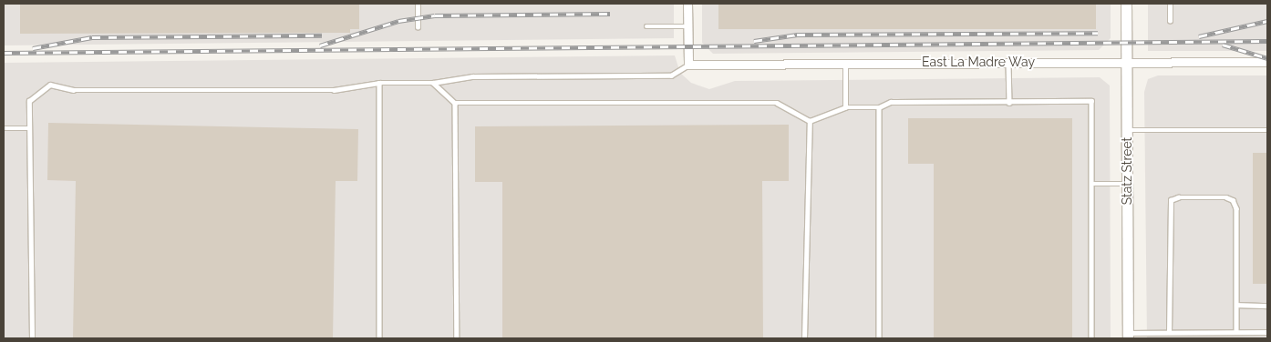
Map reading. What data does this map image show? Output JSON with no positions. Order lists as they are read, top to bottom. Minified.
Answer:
{"streets":{"street":["East La Madre Way","Statz Street"]},"crossings":[["East La Madre Way","Statz Street"]]}
